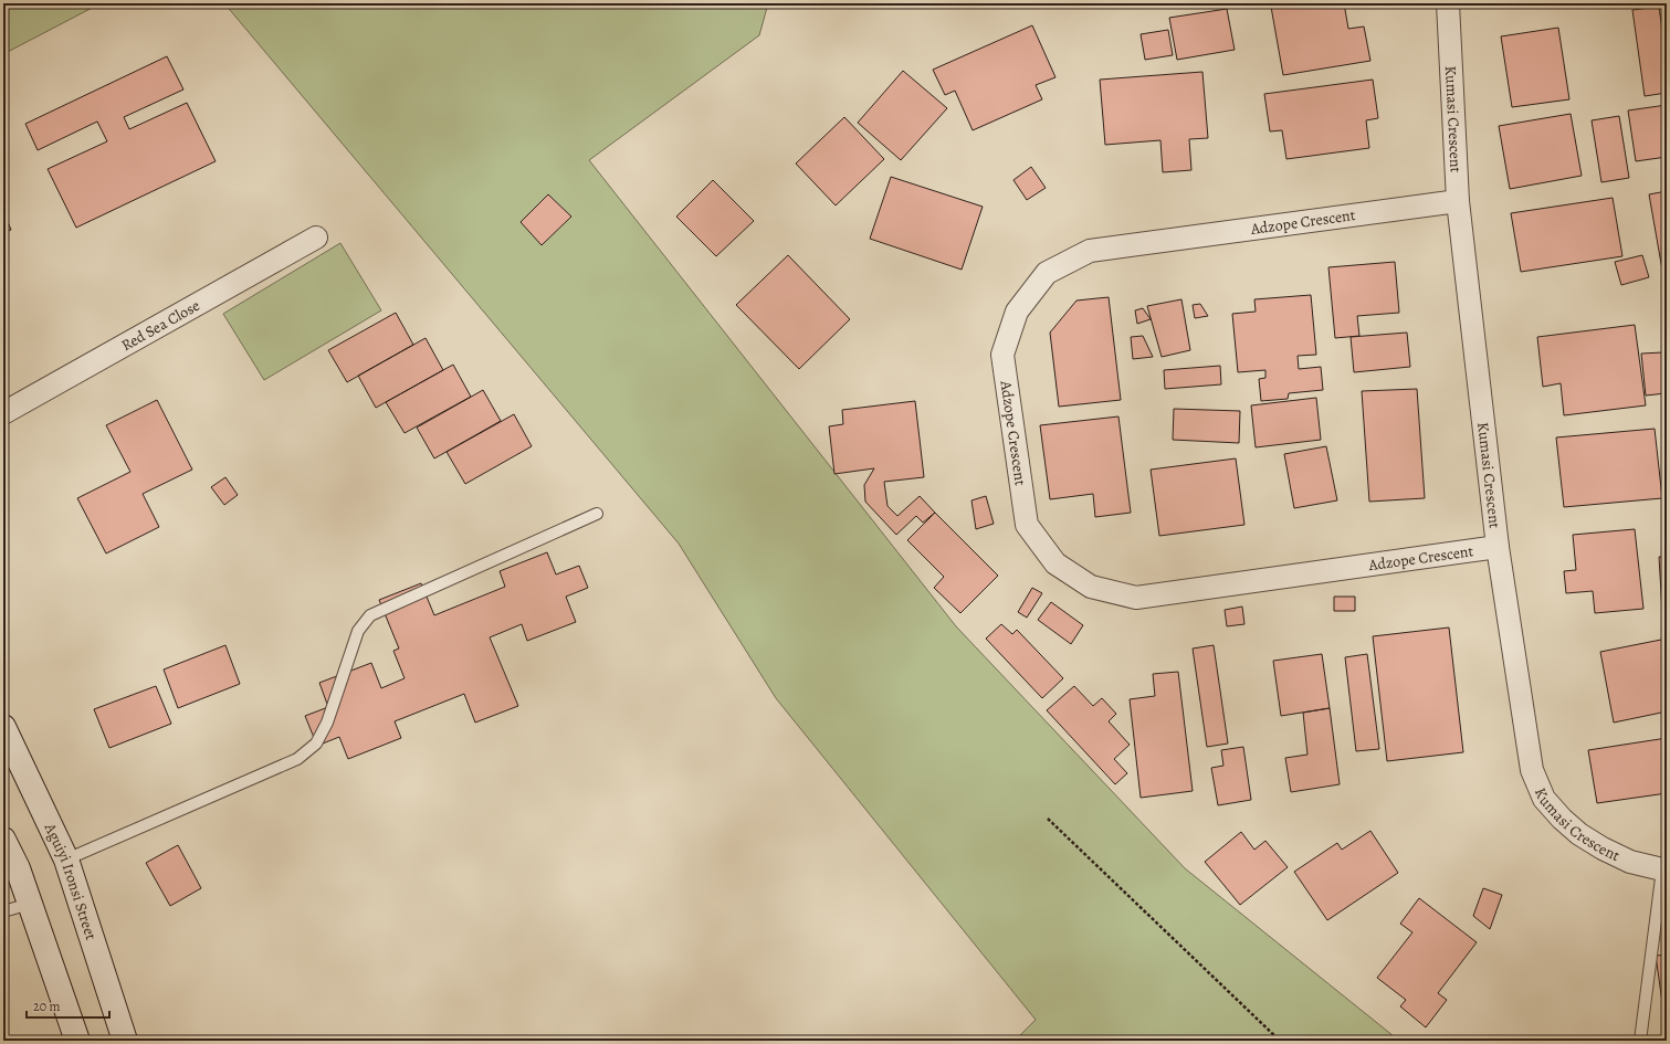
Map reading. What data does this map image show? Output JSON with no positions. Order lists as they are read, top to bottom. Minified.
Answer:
{"streets":{"main road":["Aguiyi Ironsi Street"],"street":["Kumasi Crescent","Adzope Crescent","Red Sea Close"]},"crossings":[["Kumasi Crescent","Adzope Crescent"]],"scale_bar":"20 m"}
